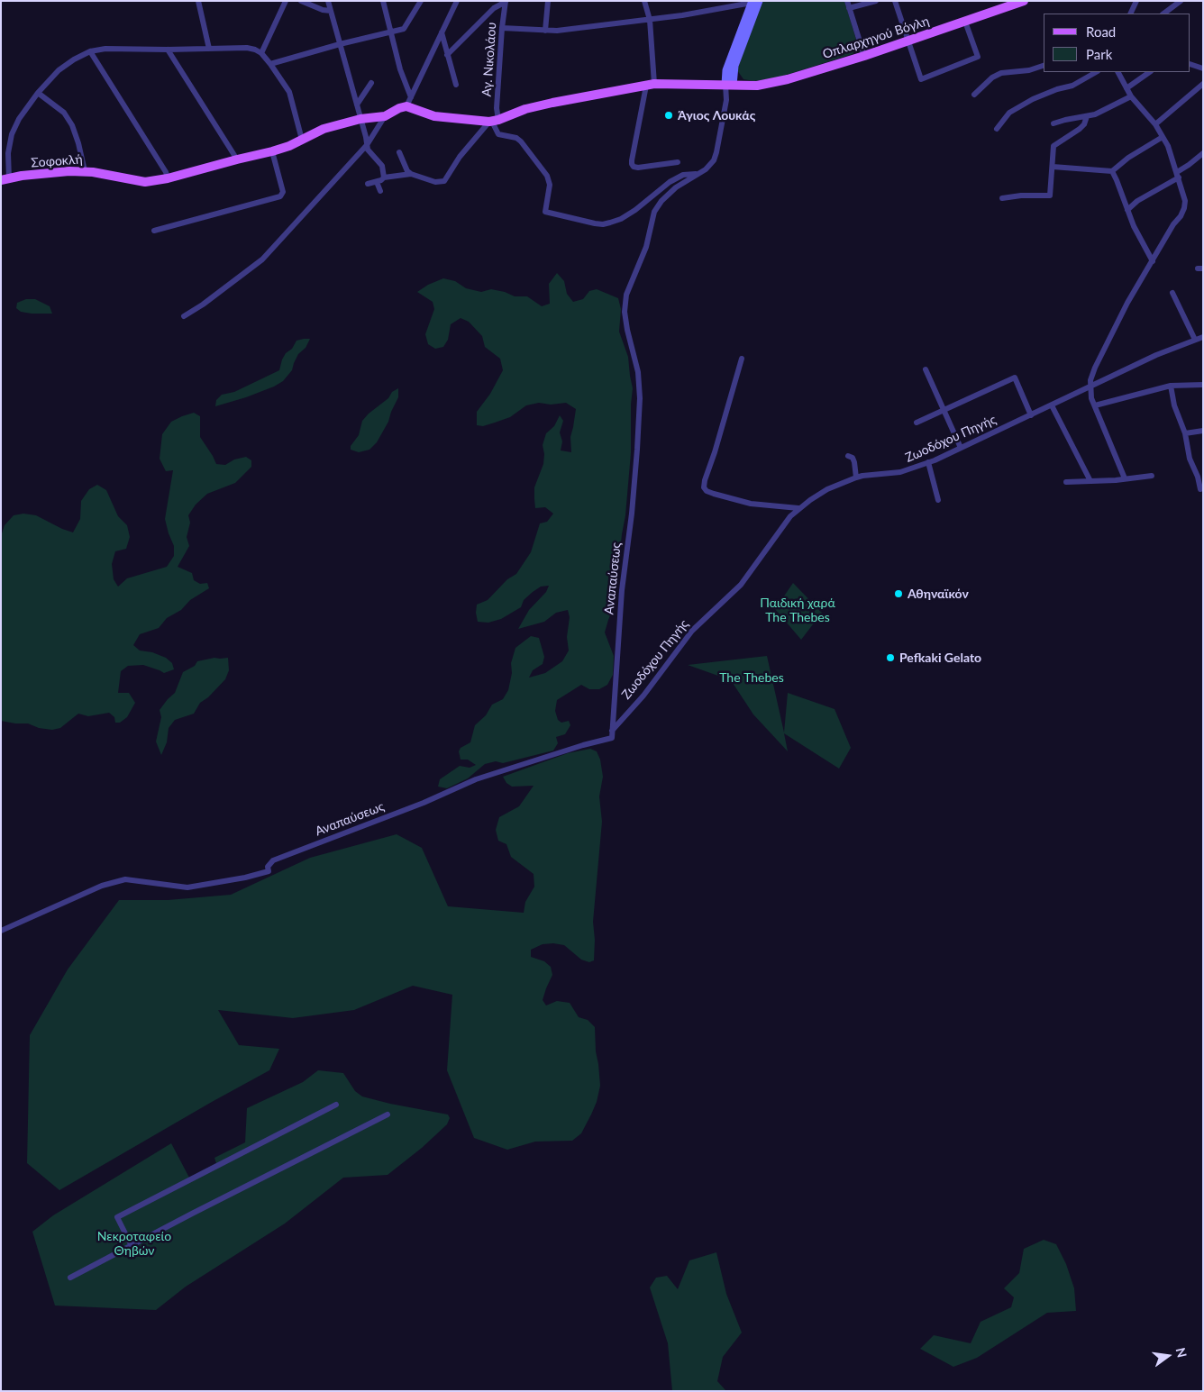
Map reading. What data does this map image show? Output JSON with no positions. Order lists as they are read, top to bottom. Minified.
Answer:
{"streets":{"main road":["Οπλαρχηγού Βόγλη","Σοφοκλή"],"street":["Αγ. Νικολάου","Ζωοδόχου Πηγής","Αναπαύσεως"]},"crossings":[["Οπλαρχηγού Βόγλη","Αγ. Νικολάου"],["Οπλαρχηγού Βόγλη","Αναπαύσεως"],["Ζωοδόχου Πηγής","Αναπαύσεως"]],"parks":["Παιδική χαρά The Thebes","The Thebes","Νεκροταφείο Θηβών"],"places":["Άγιος Λουκάς","Αθηναϊκόν","Pefkaki Gelato"],"legend":["Road","Park"],"north":"right"}
